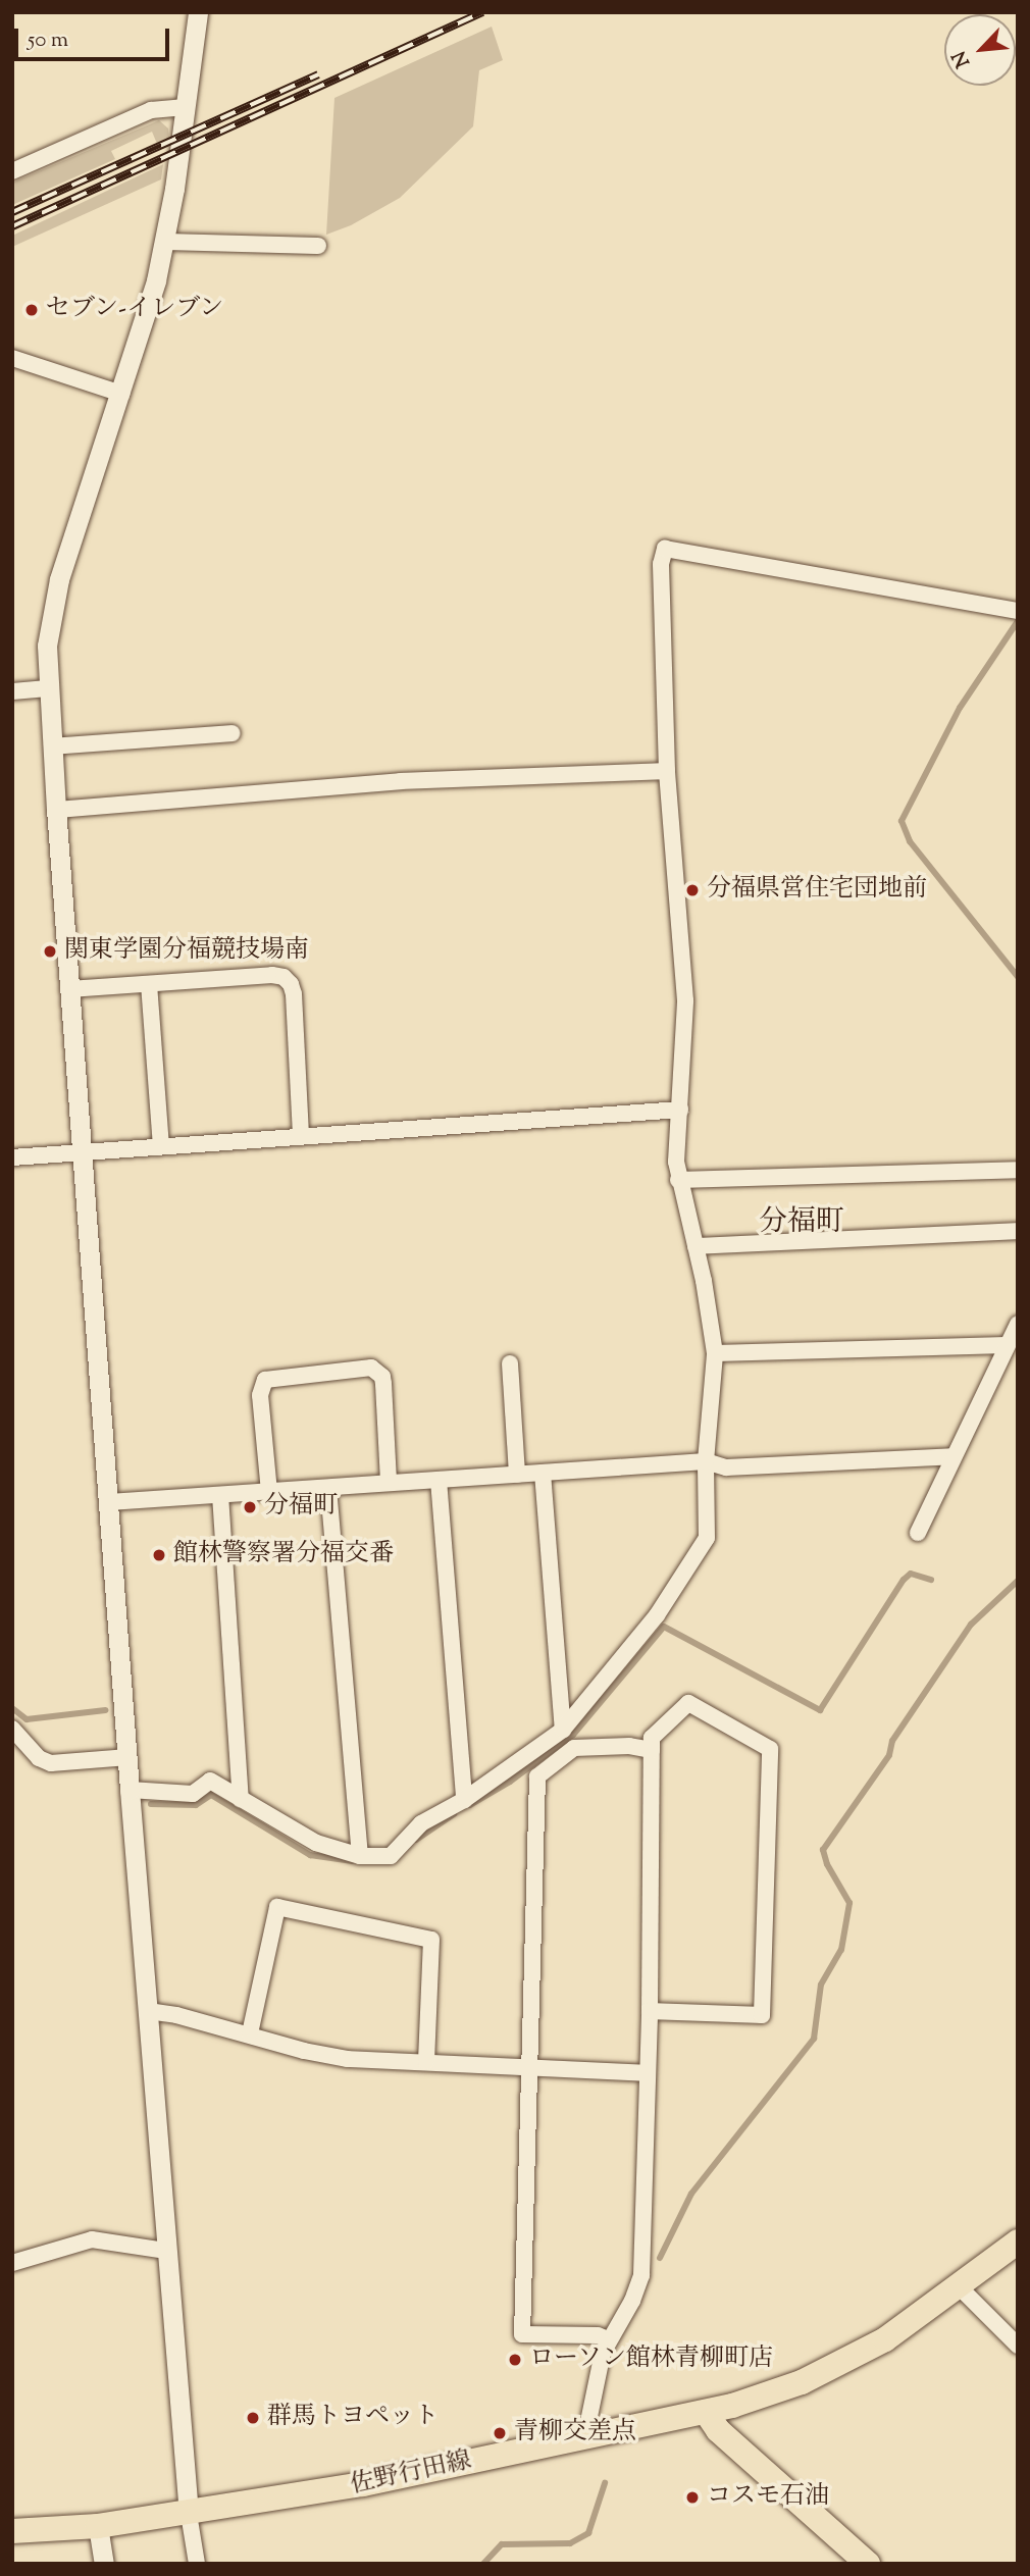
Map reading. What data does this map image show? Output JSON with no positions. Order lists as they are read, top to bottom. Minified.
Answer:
{"streets":{"main road":["佐野行田線"]},"districts":["分福町"],"places":["セブン-イレブン","分福県営住宅団地前","関東学園分福競技場南","分福町","館林警察署分福交番","ローソン館林青柳町店","群馬トヨペット","青柳交差点","コスモ石油"],"scale_bar":"50 m","north":"bottom left"}
